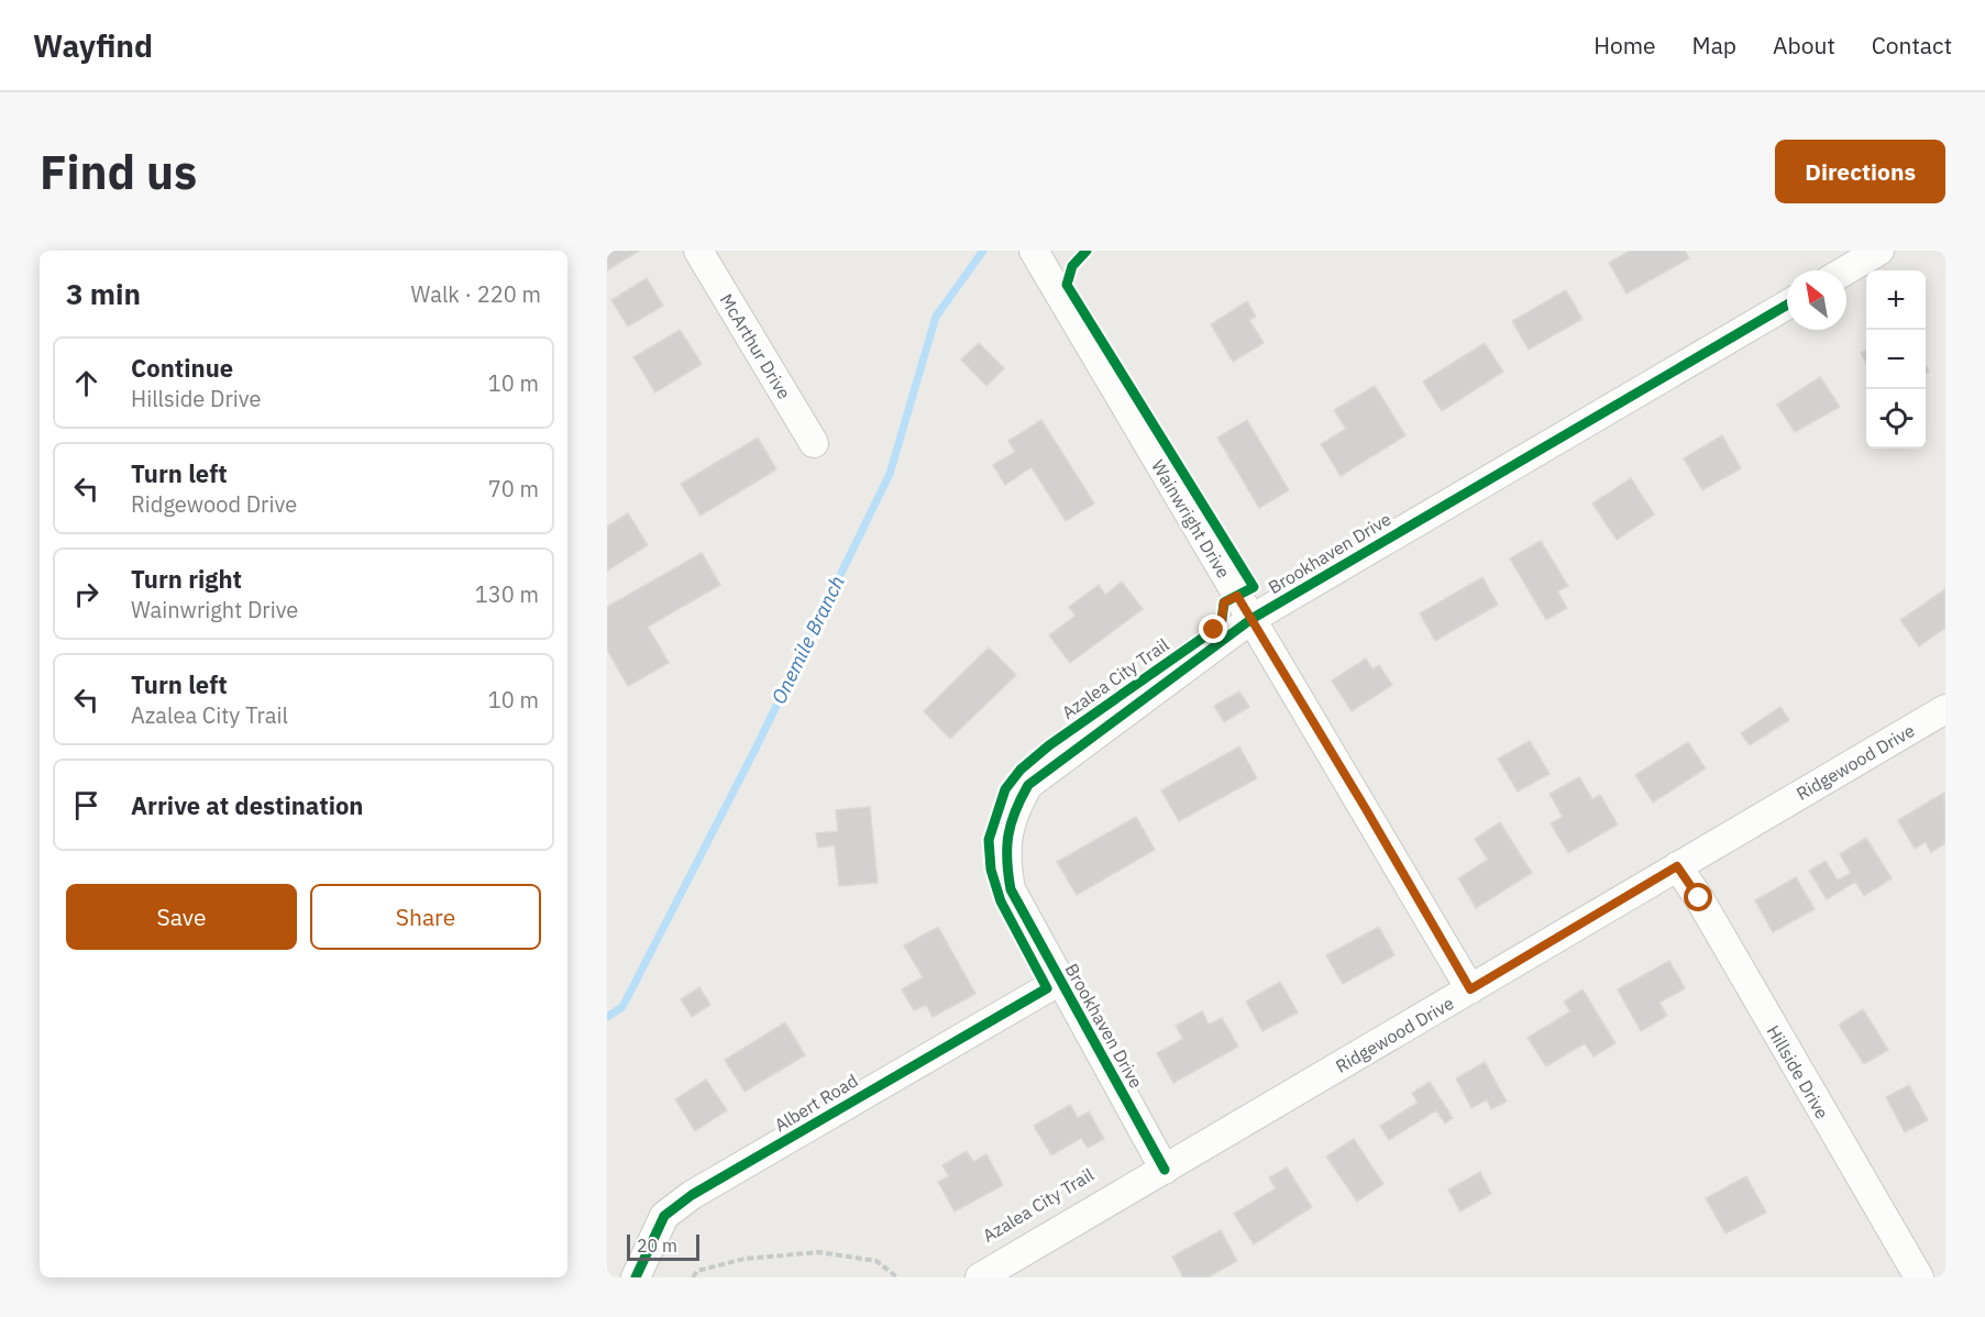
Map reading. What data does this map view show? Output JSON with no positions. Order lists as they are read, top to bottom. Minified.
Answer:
{"streets":{"street":["McArthur Drive","Wainwright Drive","Brookhaven Drive","Ridgewood Drive","Hillside Drive","Albert Road"],"cycle path":["Azalea City Trail"]},"crossings":[["Wainwright Drive","Brookhaven Drive"],["Wainwright Drive","Ridgewood Drive"],["Brookhaven Drive","Ridgewood Drive"],["Brookhaven Drive","Albert Road"],["Ridgewood Drive","Hillside Drive"]],"water":["Onemile Branch"],"scale_bar":"20 m","north":"top left","page":{"header":"Wayfind","nav":["Home","Map","About","Contact"],"buttons":["Directions",["Save","Share"]],"title":"Find us","heading":["3 min","Walk · 220 m"],"map_buttons":["+","−"],"list":[["Continue","Hillside Drive","10 m"],["Turn left","Ridgewood Drive","70 m"],["Turn right","Wainwright Drive","130 m"],["Turn left","Azalea City Trail","10 m"],"Arrive at destination"],"scale":"20 m"}}
